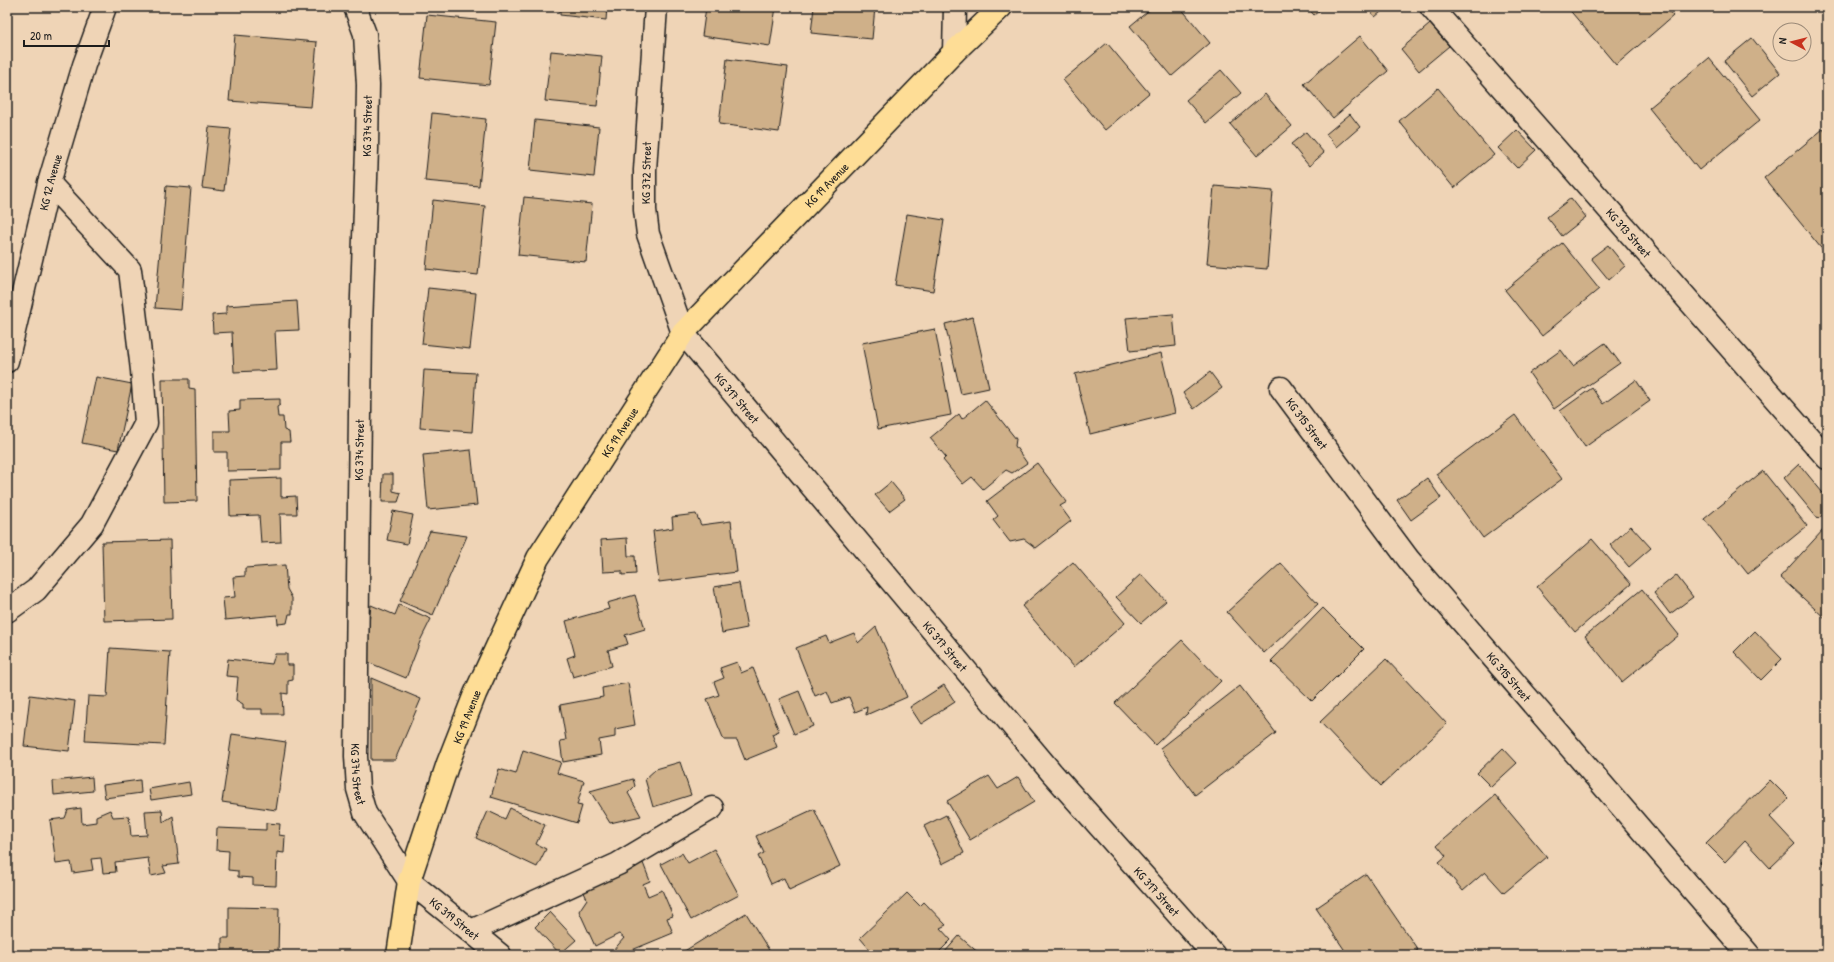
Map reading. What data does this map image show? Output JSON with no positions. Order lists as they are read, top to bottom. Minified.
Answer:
{"streets":{"main road":["KG 19 Avenue"],"street":["KG 374 Street","KG 372 Street","KG 12 Avenue","KG 313 Street","KG 317 Street","KG 315 Street","KG 319 Street"]},"crossings":[["KG 374 Street","KG 19 Avenue"],["KG 374 Street","KG 319 Street"],["KG 372 Street","KG 19 Avenue"],["KG 372 Street","KG 317 Street"],["KG 19 Avenue","KG 317 Street"],["KG 19 Avenue","KG 319 Street"]],"scale_bar":"20 m","north":"left"}
